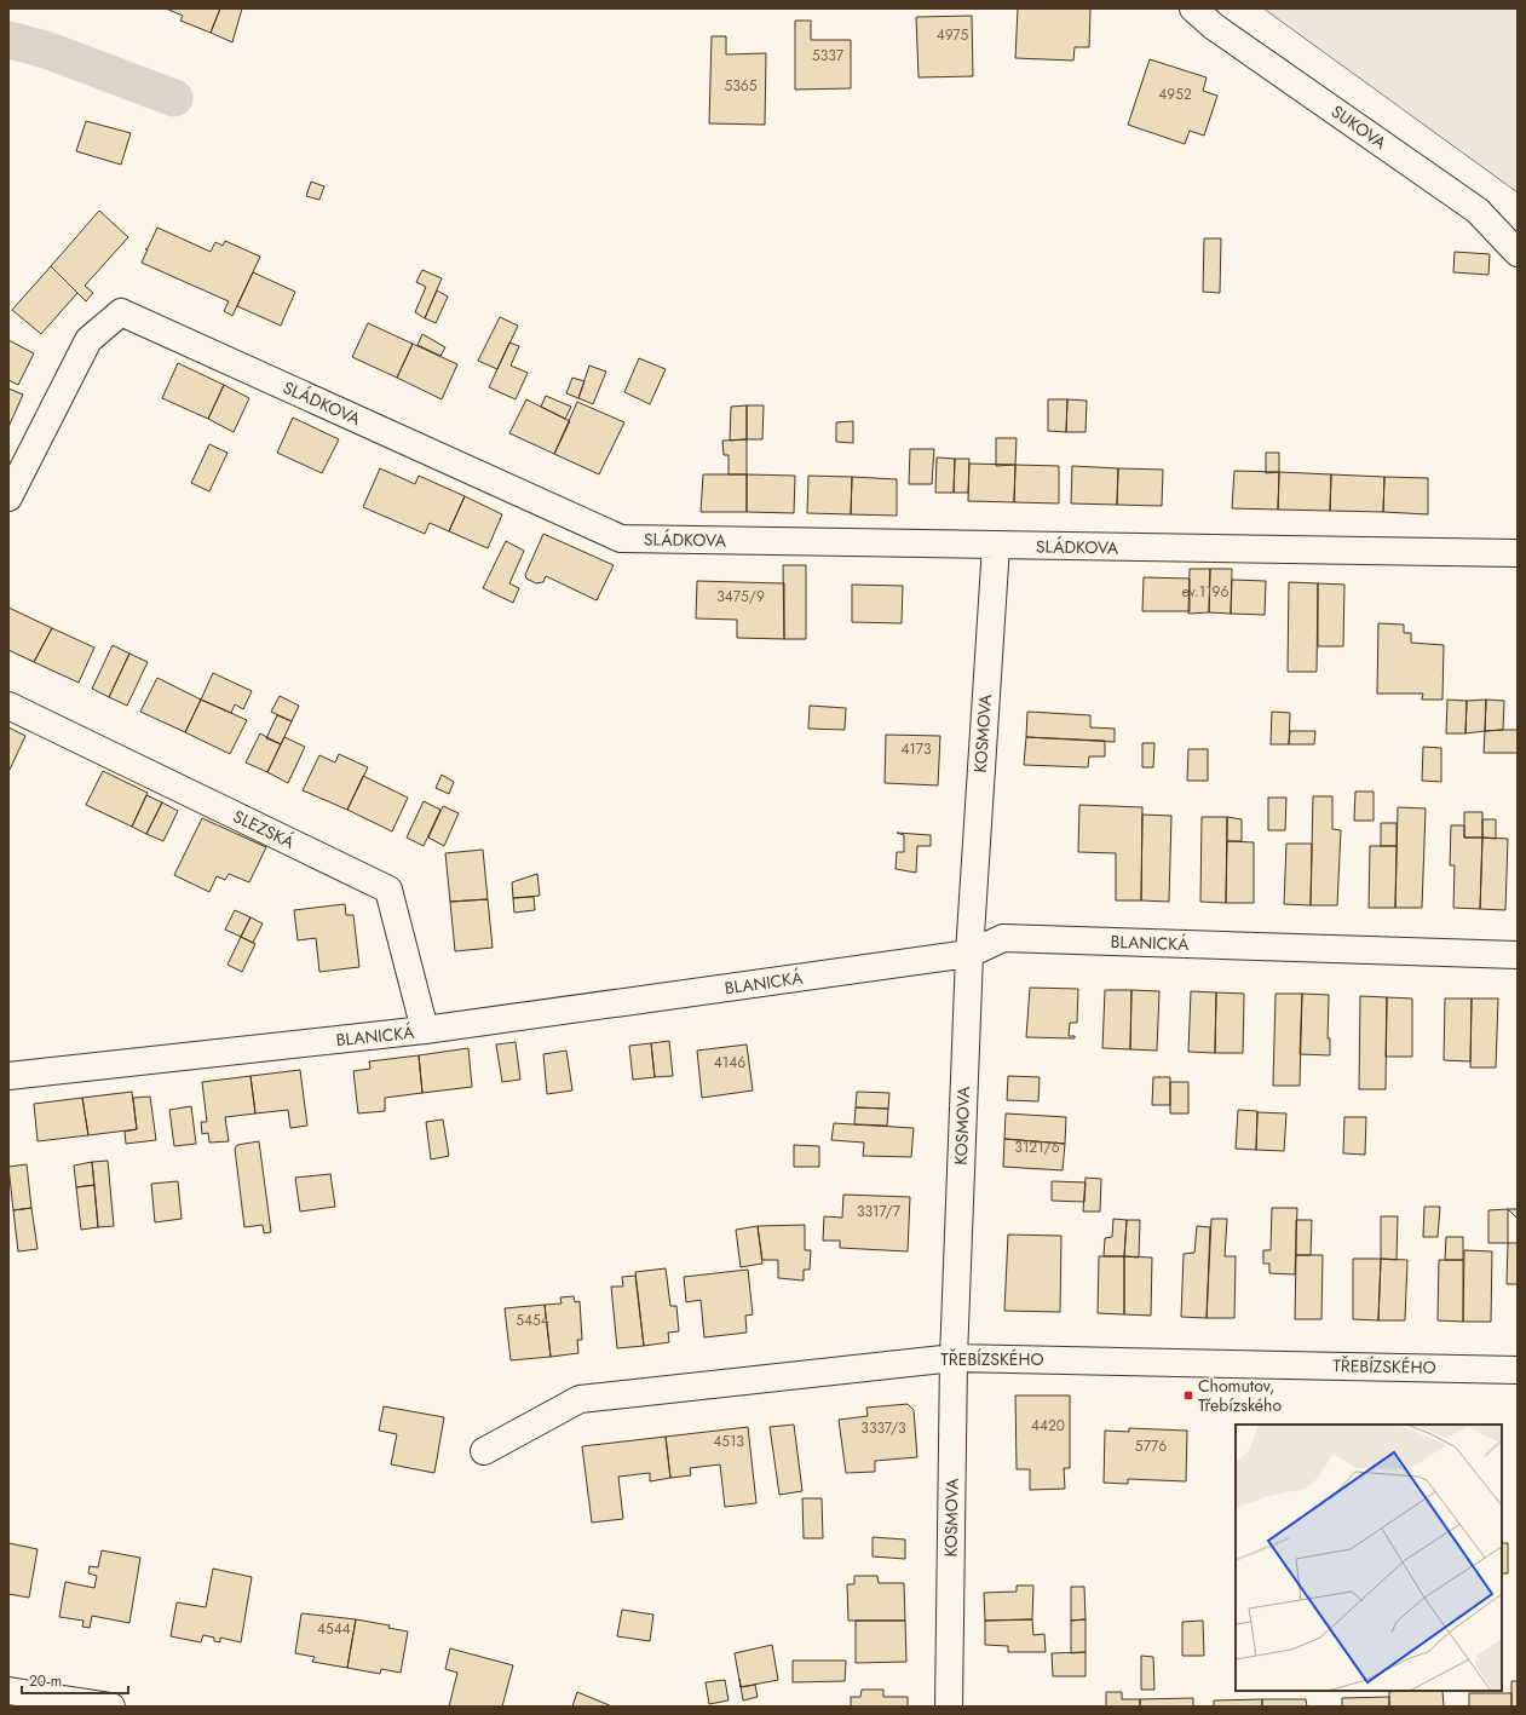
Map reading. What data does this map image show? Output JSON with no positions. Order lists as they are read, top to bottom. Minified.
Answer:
{"streets":{"street":["SUKOVA","SLÁDKOVA","KOSMOVA","SLEZSKÁ","BLANICKÁ","TŘEBÍZSKÉHO"]},"crossings":[["SLÁDKOVA","KOSMOVA"],["KOSMOVA","BLANICKÁ"],["KOSMOVA","TŘEBÍZSKÉHO"],["SLEZSKÁ","BLANICKÁ"]],"places":{"transit":["Chomutov, Třebízského"]},"house_numbers":["4975","5337","5365","4952","ev.1196","3475/9","4173","4146","3121/6","3317/7","5454","4420","3337/3","4513","5776","4544"],"scale_bar":"20 m"}
